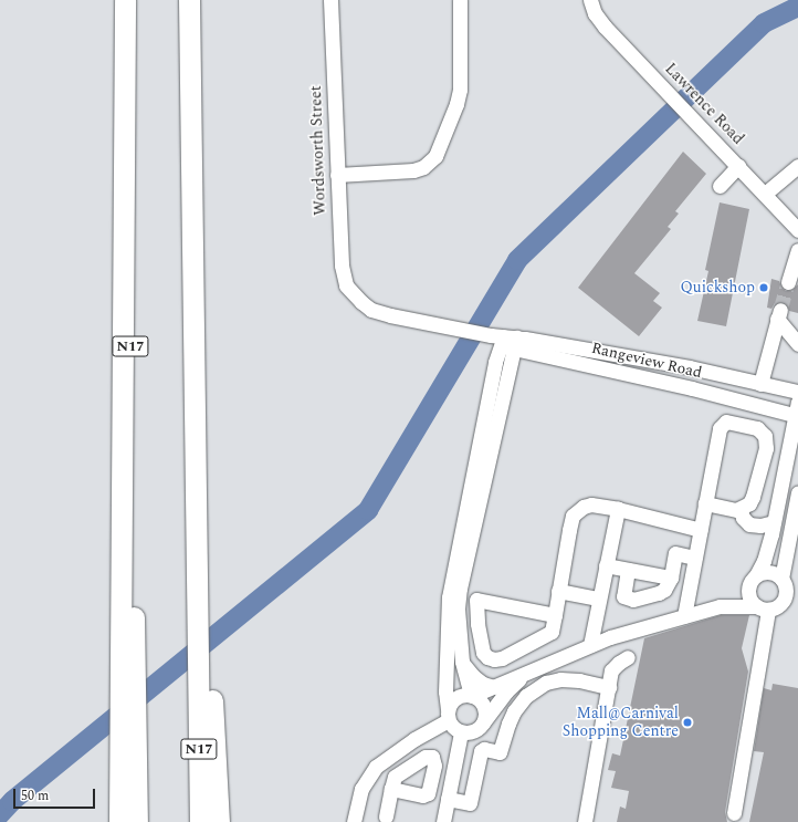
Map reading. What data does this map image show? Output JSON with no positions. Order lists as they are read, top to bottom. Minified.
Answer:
{"streets":{"highway":["N17"],"street":["Lawrence Road","Wordsworth Street","Rangeview Road"]},"crossings":[["Wordsworth Street","Rangeview Road"]],"places":["Quickshop","Mall@Carnival Shopping Centre"],"scale_bar":"50 m"}
